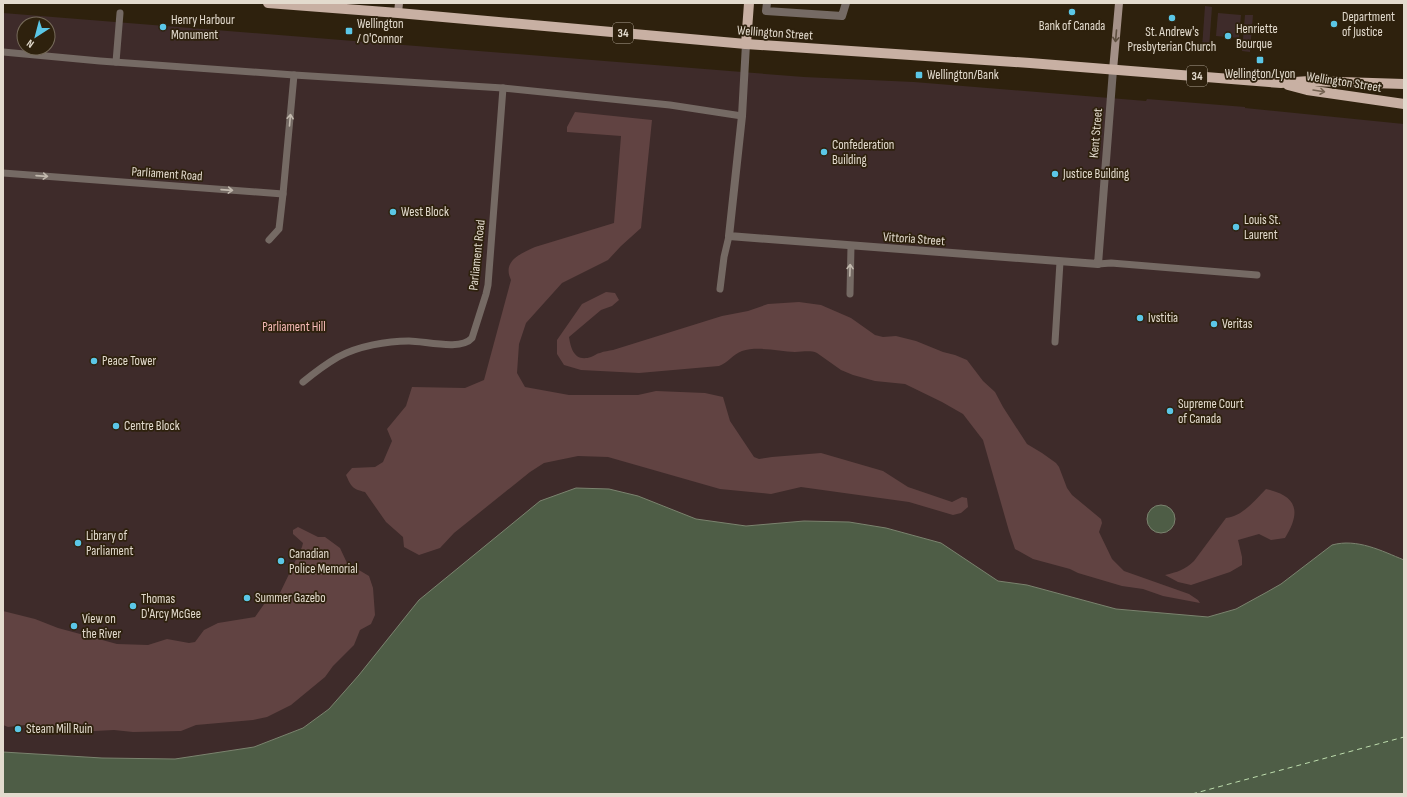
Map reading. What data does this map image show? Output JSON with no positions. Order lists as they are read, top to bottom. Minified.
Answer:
{"streets":{"main road":["34","Wellington Street","Kent Street"],"street":["Vittoria Street"],"lane":["Parliament Road"]},"crossings":[["Wellington Street","Kent Street"],["Kent Street","Vittoria Street"]],"one_way":["Parliament Road"],"parks":["Parliament Hill"],"places":{"other":["Bank of Canada","St. Andrew's Presbyterian Church","Department of Justice","Henry Harbour Monument","Henriette Bourque","Confederation Building","Justice Building","West Block","Louis St. Laurent","Ivstitia","Veritas","Peace Tower","Supreme Court of Canada","Centre Block","Library of Parliament","Canadian Police Memorial","Summer Gazebo","Thomas D'Arcy McGee","View on the River","Steam Mill Ruin"],"transit":["Wellington / O'Connor","Wellington/Lyon","Wellington/Bank"]},"north":"bottom left"}
